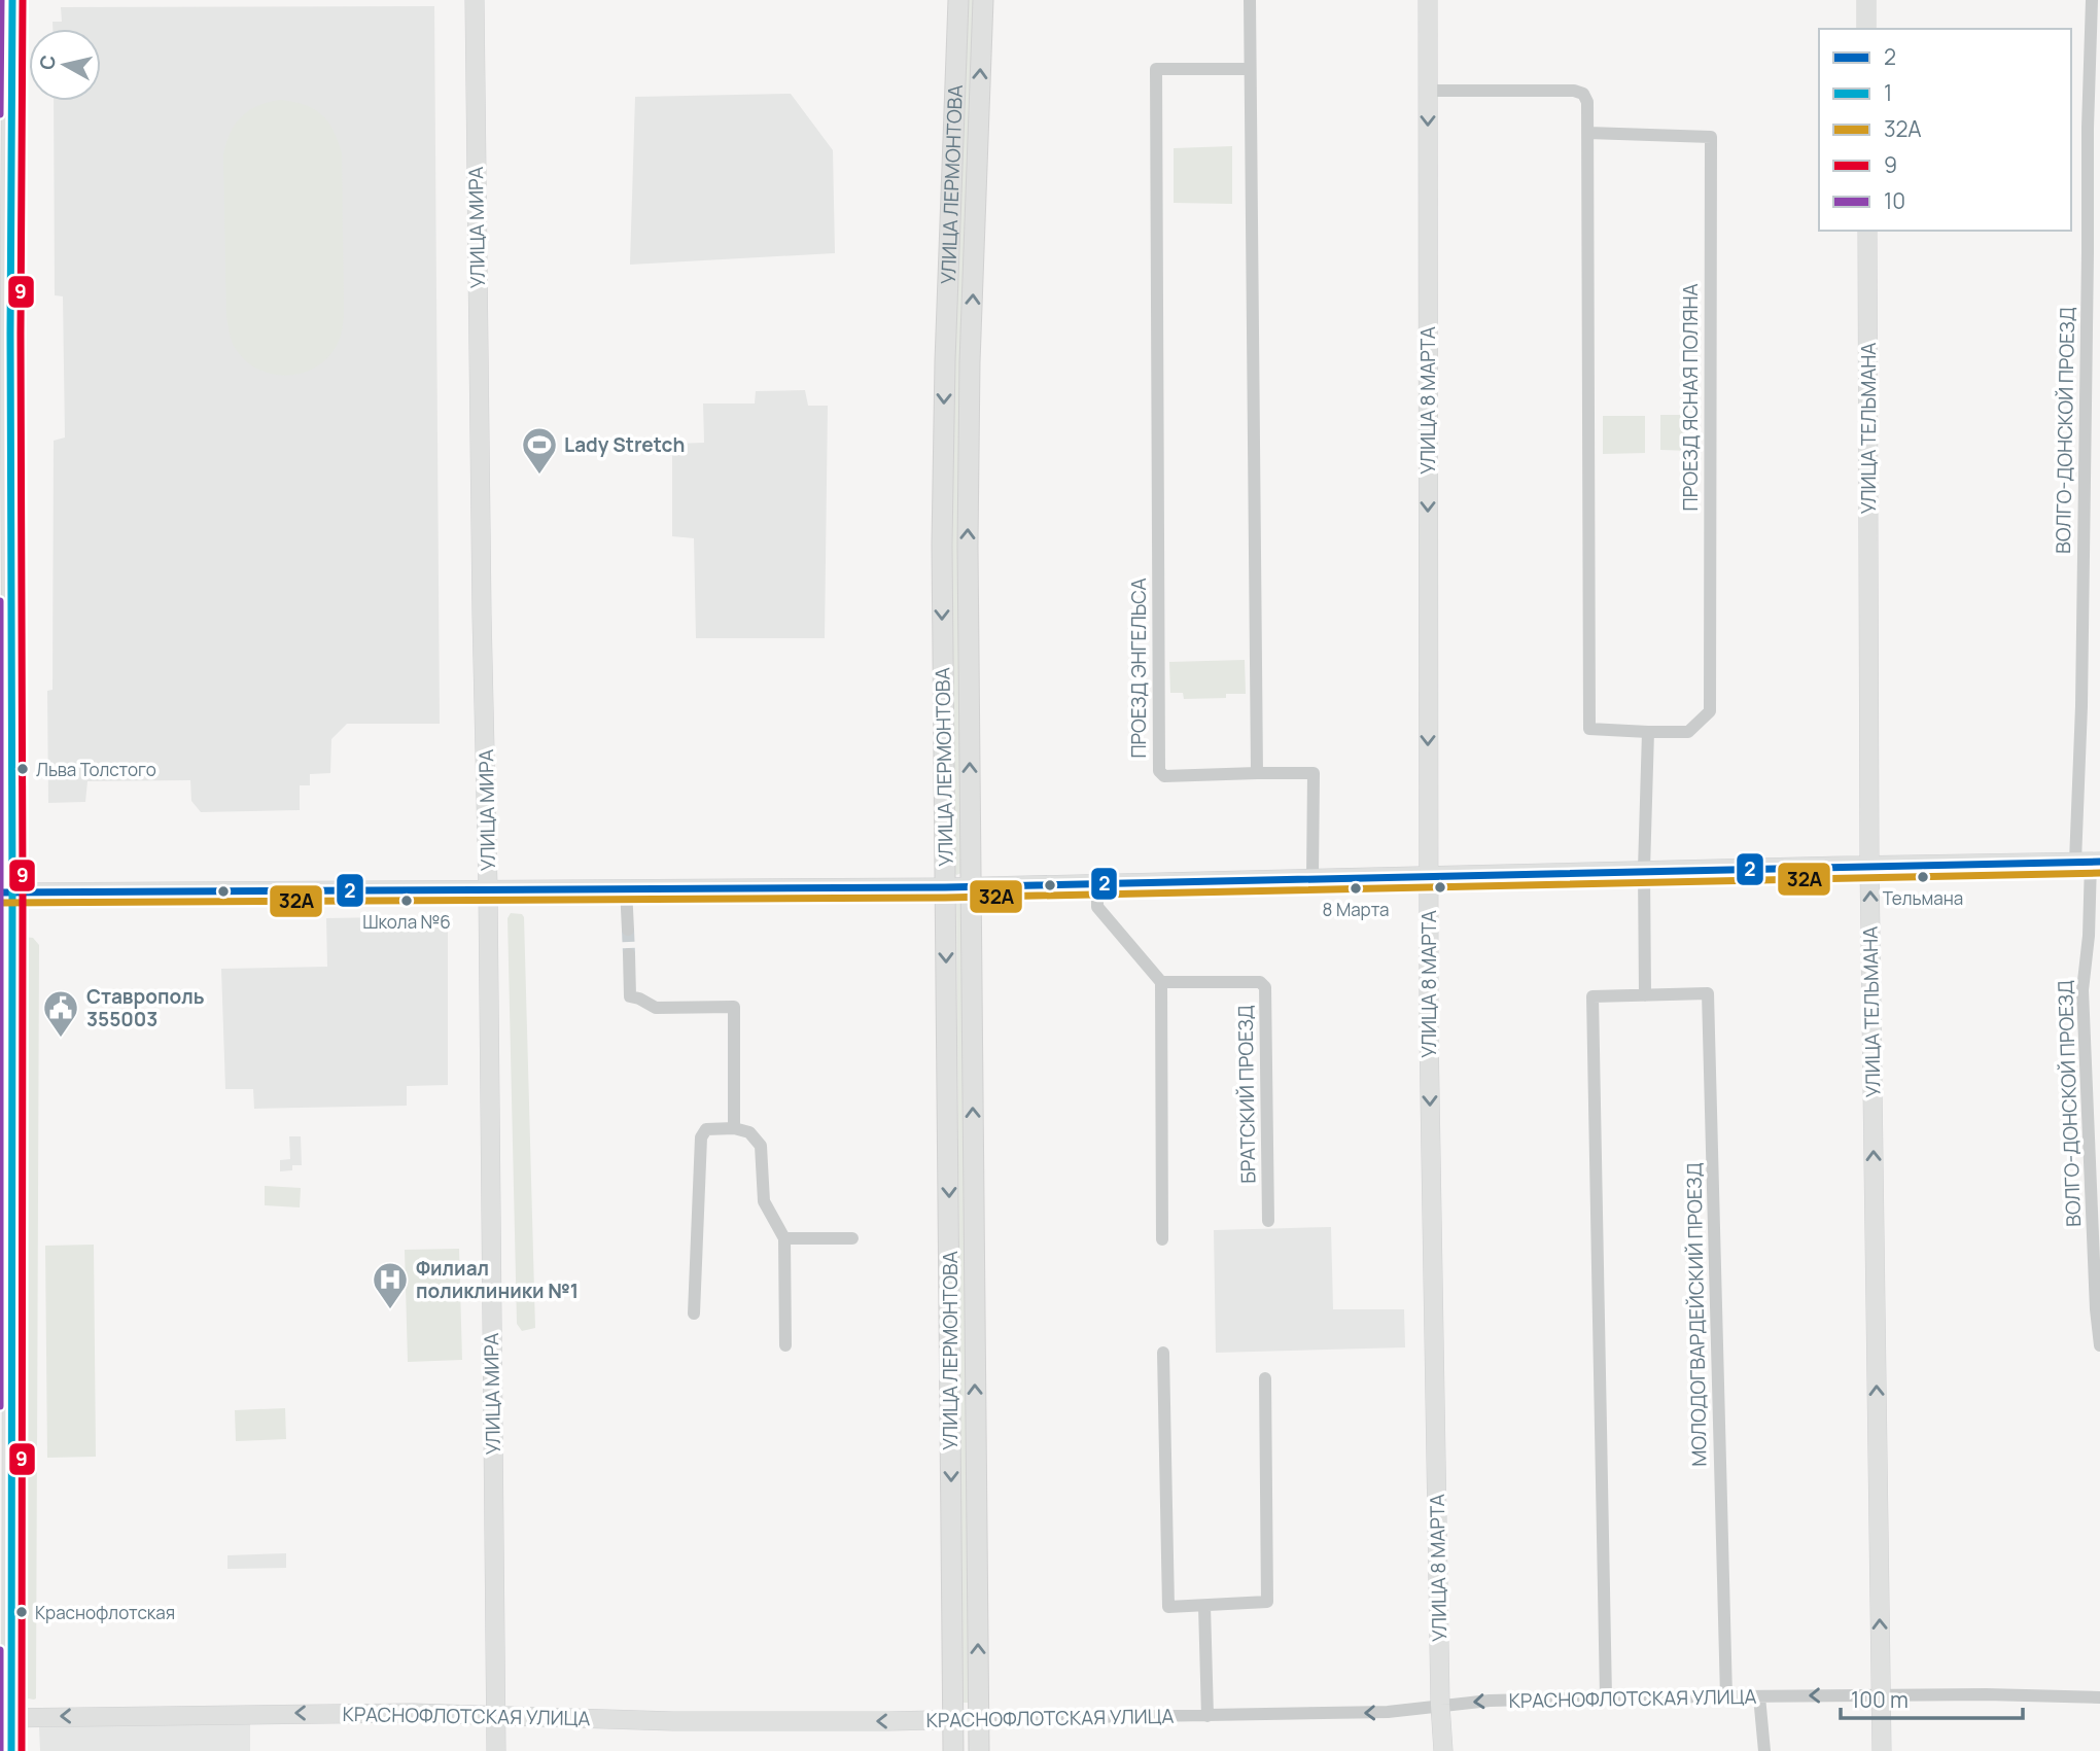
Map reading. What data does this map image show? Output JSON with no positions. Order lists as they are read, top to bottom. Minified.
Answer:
{"streets":{"main road":["УЛИЦА ЛЕРМОНТОВА"],"street":["УЛИЦА МИРА","ПРОЕЗД ЯСНАЯ ПОЛЯНА","УЛИЦА 8 МАРТА","УЛИЦА ТЕЛЬМАНА","ВОЛГО-ДОНСКОЙ ПРОЕЗД","ПРОЕЗД ЭНГЕЛЬСА","БРАТСКИЙ ПРОЕЗД","МОЛОДОГВАРДЕЙСКИЙ ПРОЕЗД","КРАСНОФЛОТСКАЯ УЛИЦА"]},"crossings":[["УЛИЦА ЛЕРМОНТОВА","КРАСНОФЛОТСКАЯ УЛИЦА"],["УЛИЦА МИРА","КРАСНОФЛОТСКАЯ УЛИЦА"],["ПРОЕЗД ЯСНАЯ ПОЛЯНА","УЛИЦА 8 МАРТА"],["УЛИЦА 8 МАРТА","КРАСНОФЛОТСКАЯ УЛИЦА"],["УЛИЦА ТЕЛЬМАНА","КРАСНОФЛОТСКАЯ УЛИЦА"],["МОЛОДОГВАРДЕЙСКИЙ ПРОЕЗД","КРАСНОФЛОТСКАЯ УЛИЦА"]],"one_way":["УЛИЦА 8 МАРТА","УЛИЦА ТЕЛЬМАНА","КРАСНОФЛОТСКАЯ УЛИЦА"],"places":{"sports":["Lady Stretch"],"other":["Льва Толстого","Тельмана","8 Марта","Школа №6","Краснофлотская"],"public building":["Ставрополь 355003"],"hospital":["Филиал поликлиники №1"]},"lines":["transit line 1","transit line 9","transit line 10","transit line 2","transit line 32A"],"legend":["2","1","32A","9","10"],"scale_bar":"100 m","north":"left"}
